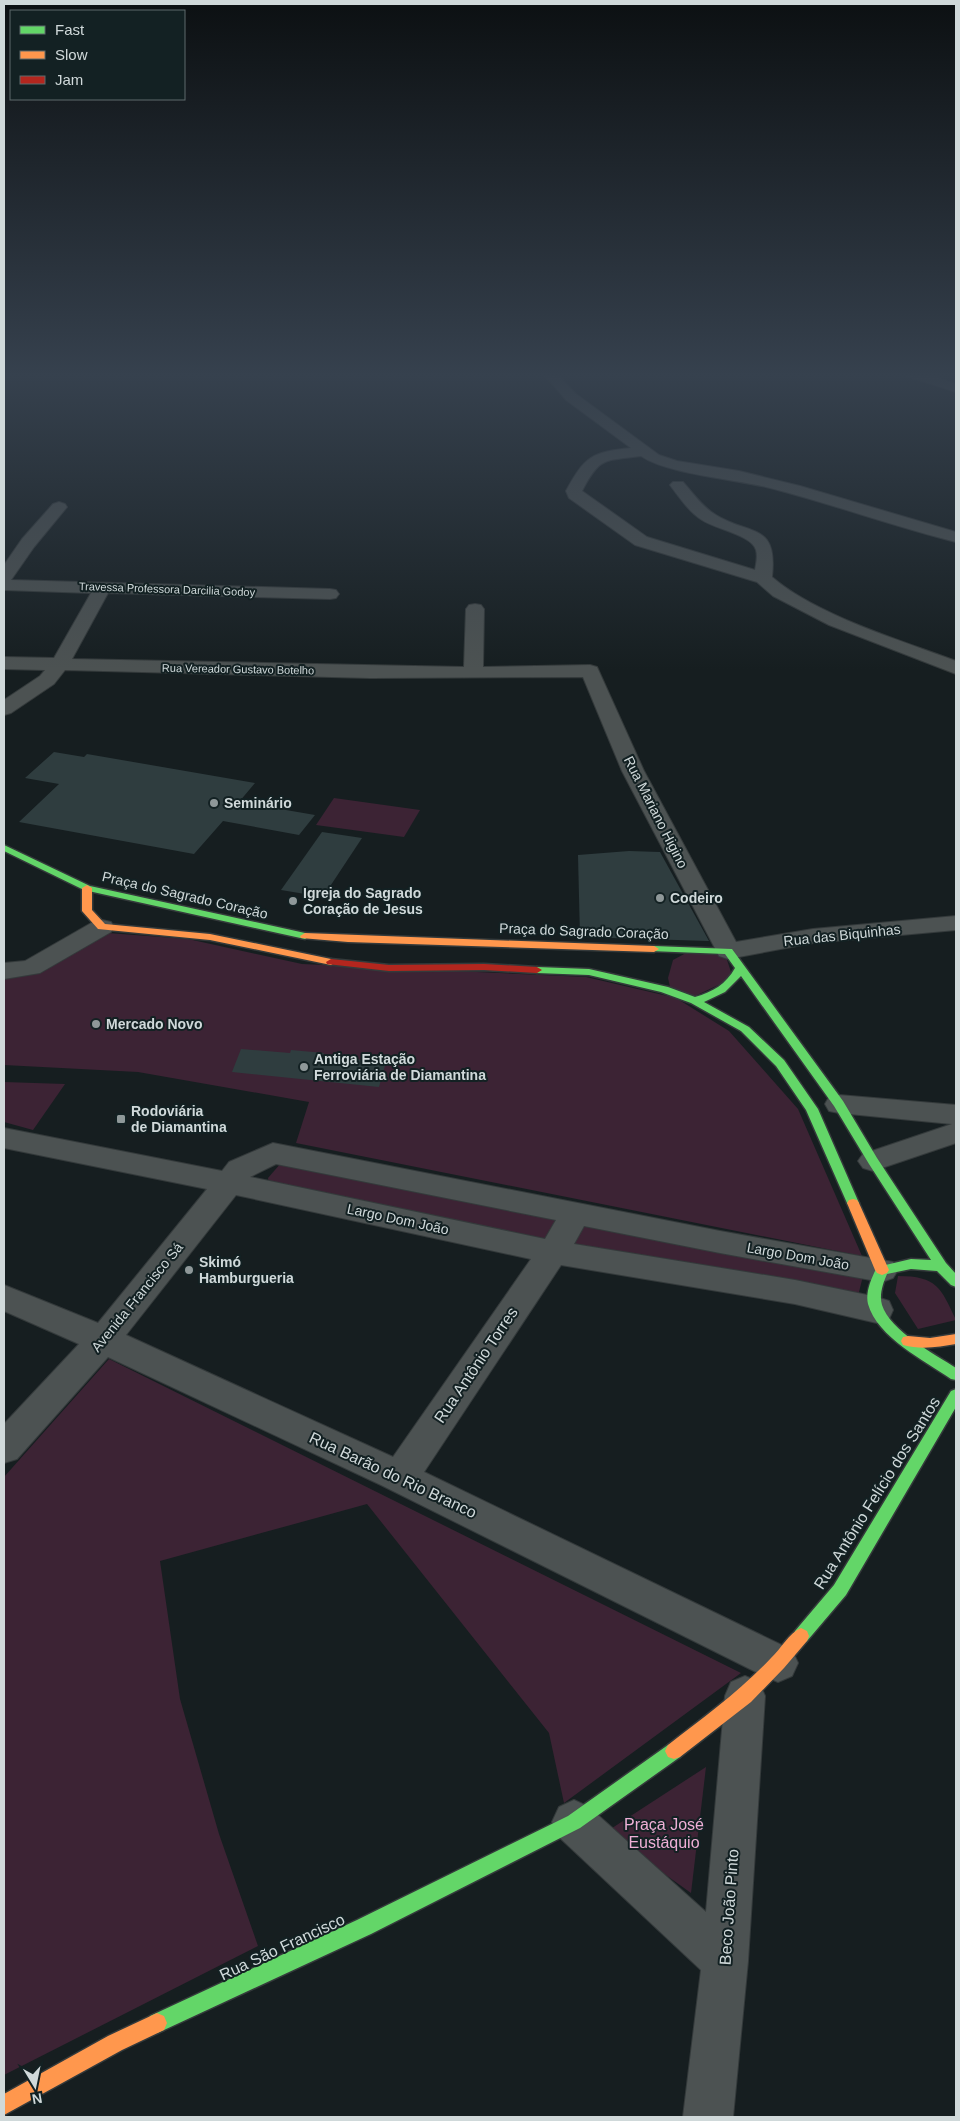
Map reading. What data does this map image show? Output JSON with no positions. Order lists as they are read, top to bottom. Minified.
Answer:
{"streets":{"street":["Travessa Professora Darcilia Godoy","Rua Vereador Gustavo Botelho","Rua Mariano Higino","Praça do Sagrado Coração","Rua das Biquinhas","Largo Dom João","Avenida Francisco Sá","Rua Antônio Torres","Rua Barão do Rio Branco","Rua Antônio Felício dos Santos","Beco João Pinto","Rua São Francisco"]},"crossings":[["Rua Vereador Gustavo Botelho","Rua Mariano Higino"],["Rua Mariano Higino","Praça do Sagrado Coração"],["Rua Mariano Higino","Rua das Biquinhas"],["Praça do Sagrado Coração","Rua das Biquinhas"],["Largo Dom João","Avenida Francisco Sá"],["Largo Dom João","Rua Antônio Torres"],["Avenida Francisco Sá","Rua Barão do Rio Branco"],["Rua Antônio Torres","Rua Barão do Rio Branco"],["Rua Barão do Rio Branco","Rua Antônio Felício dos Santos"],["Rua Antônio Felício dos Santos","Beco João Pinto"]],"parks":["Praça José Eustáquio"],"places":{"other":["Seminário","Codeiro","Igreja do Sagrado Coração de Jesus","Mercado Novo","Antiga Estação Ferroviária de Diamantina","Skimó Hamburgueria"],"transit":["Rodoviária de Diamantina"]},"legend":["Fast","Slow","Jam"],"north":"bottom"}
